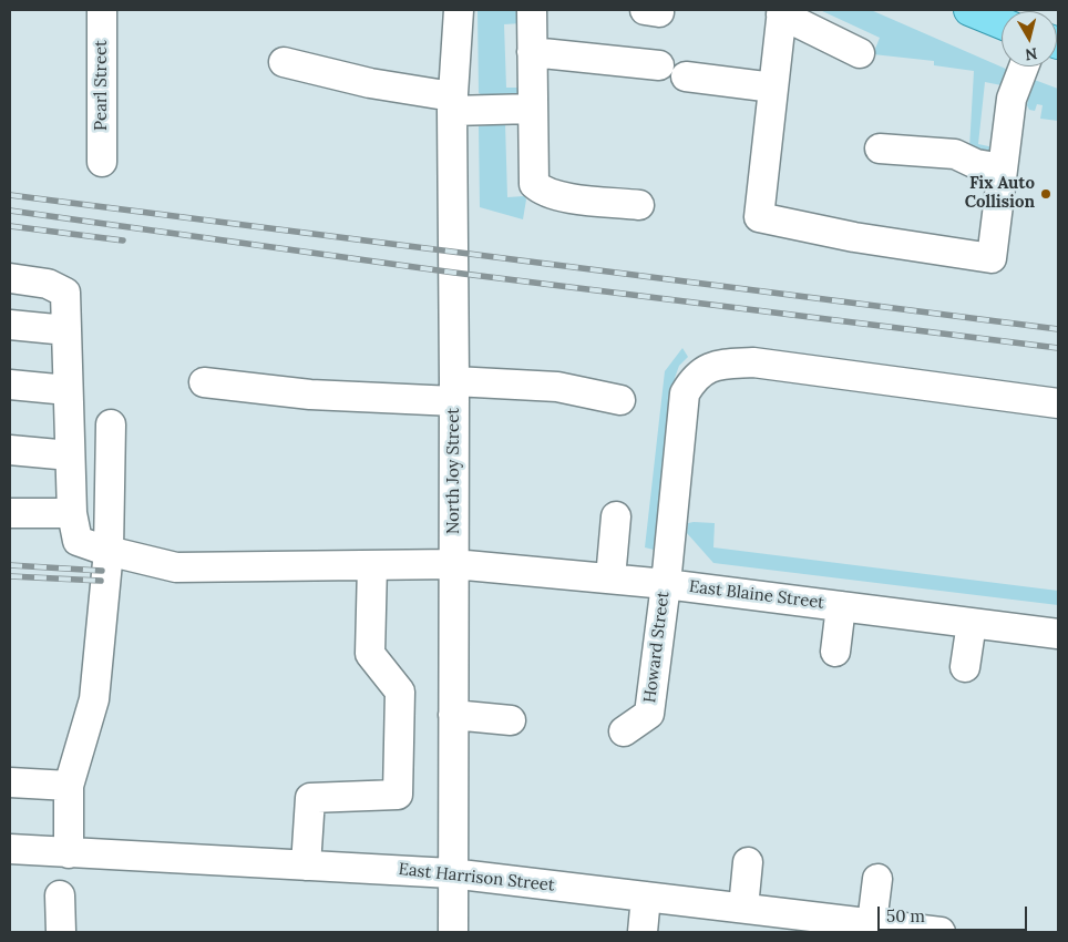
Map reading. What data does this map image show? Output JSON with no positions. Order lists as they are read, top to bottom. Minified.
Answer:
{"streets":{"street":["Pearl Street","North Joy Street","East Blaine Street","Howard Street","East Harrison Street"]},"crossings":[["North Joy Street","East Blaine Street"],["North Joy Street","East Harrison Street"],["East Blaine Street","Howard Street"]],"places":["Fix Auto Collision"],"scale_bar":"50 m","north":"bottom"}
